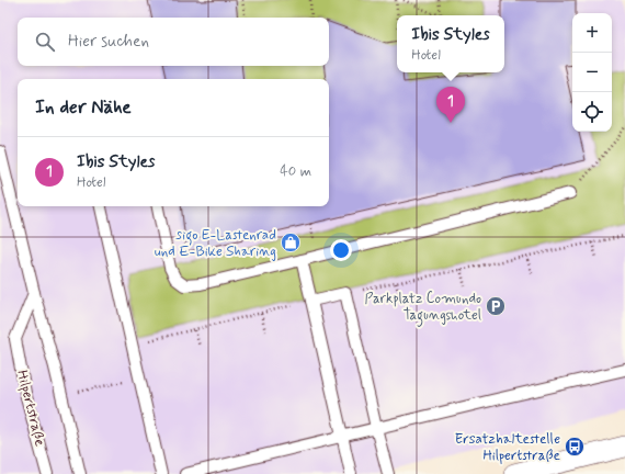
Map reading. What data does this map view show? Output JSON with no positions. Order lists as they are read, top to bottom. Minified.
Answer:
{"streets":{"lane":["Hilpertstraße"]},"places":{"shop":["sigo E-Lastenrad und E-Bike Sharing"],"parking":["Parkplatz Comundo Tagungshotel"],"bus stop":["Ersatzhaltestelle Hilpertstraße"]},"page":{"map_buttons":["+","−"],"popup":["Ibis Styles","Hotel"],"search":"Hier suchen","heading":"In der Nähe","pins":"1","list":[{"mark":"1","name":"Ibis Styles","note":"Hotel","value":"40 m"}]}}
